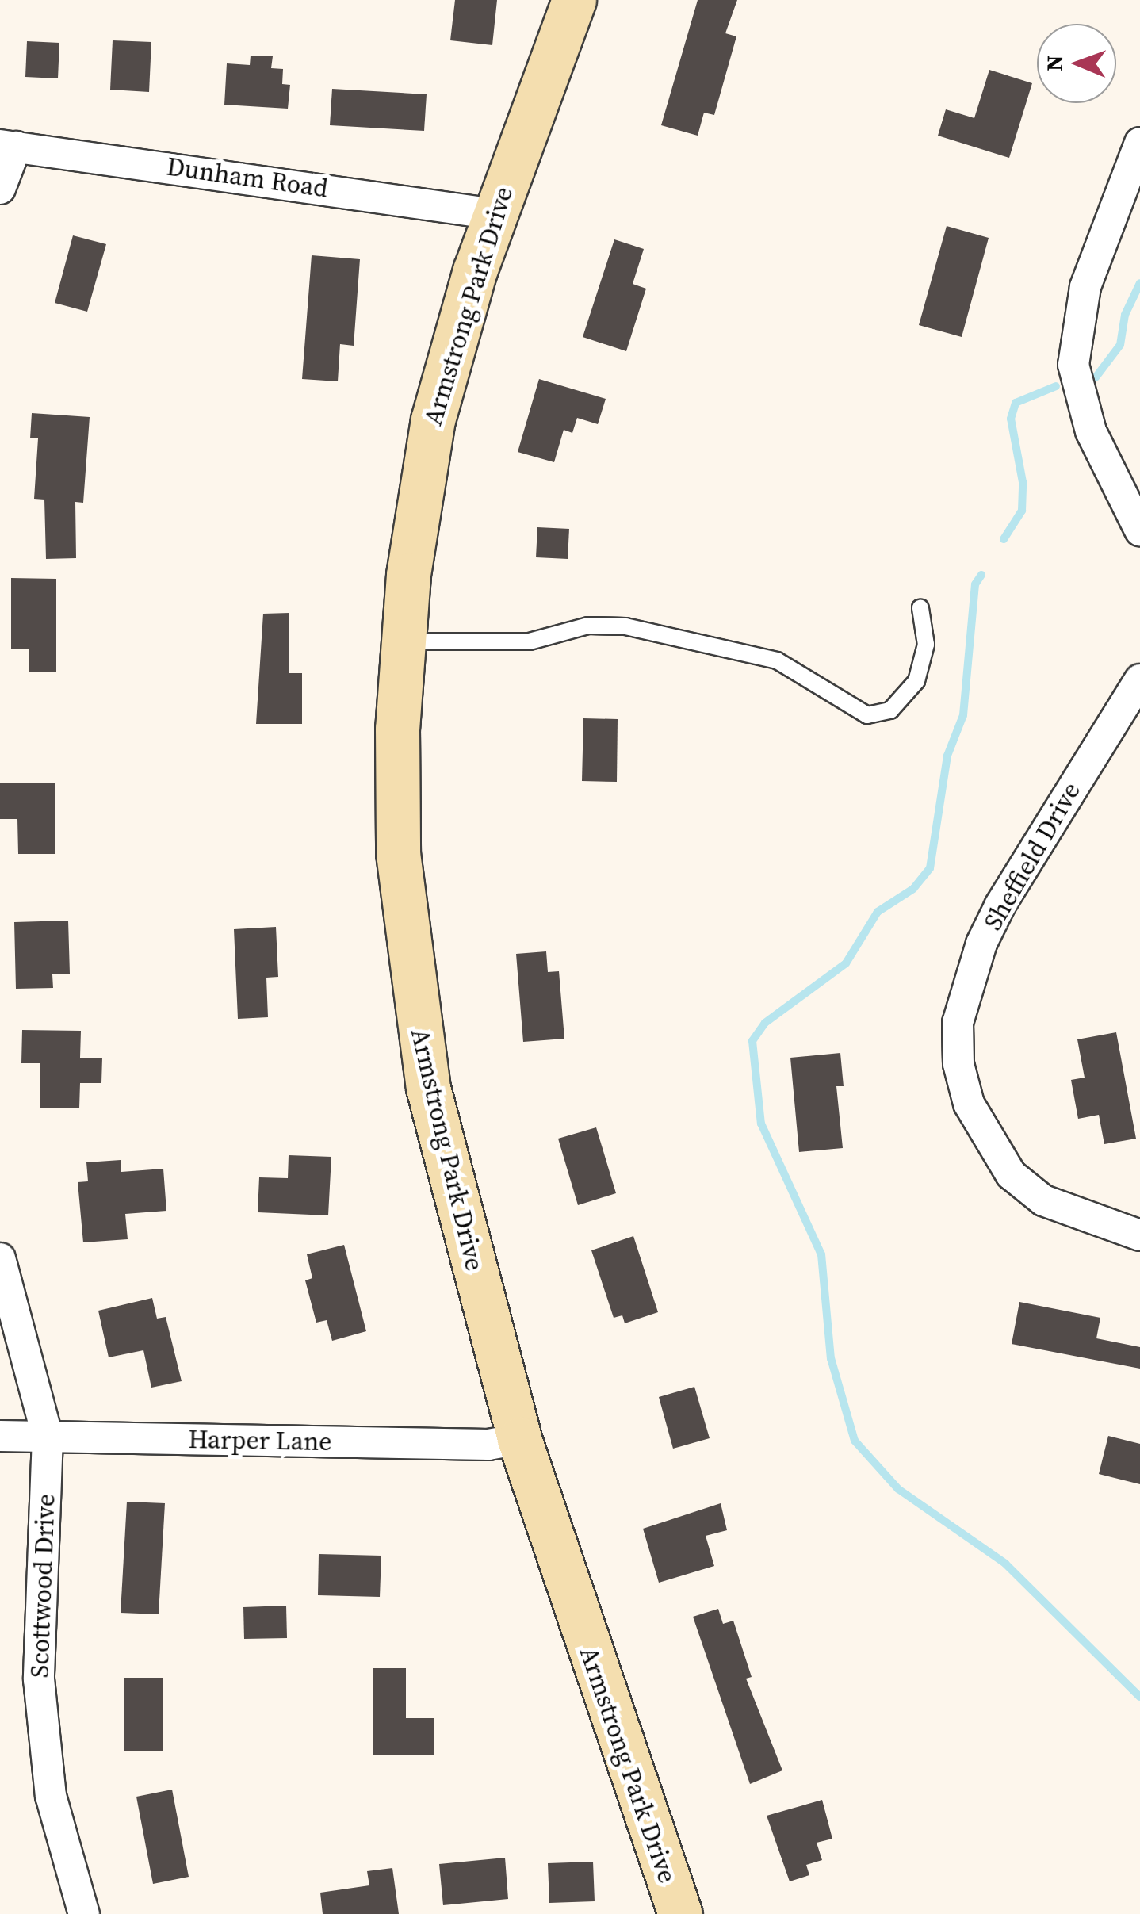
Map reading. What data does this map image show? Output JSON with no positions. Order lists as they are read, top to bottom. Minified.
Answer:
{"streets":{"main road":["Armstrong Park Drive"],"street":["Dunham Road","Sheffield Drive","Harper Lane","Scottwood Drive"]},"crossings":[["Dunham Road","Armstrong Park Drive"],["Armstrong Park Drive","Harper Lane"],["Harper Lane","Scottwood Drive"]],"north":"left"}
